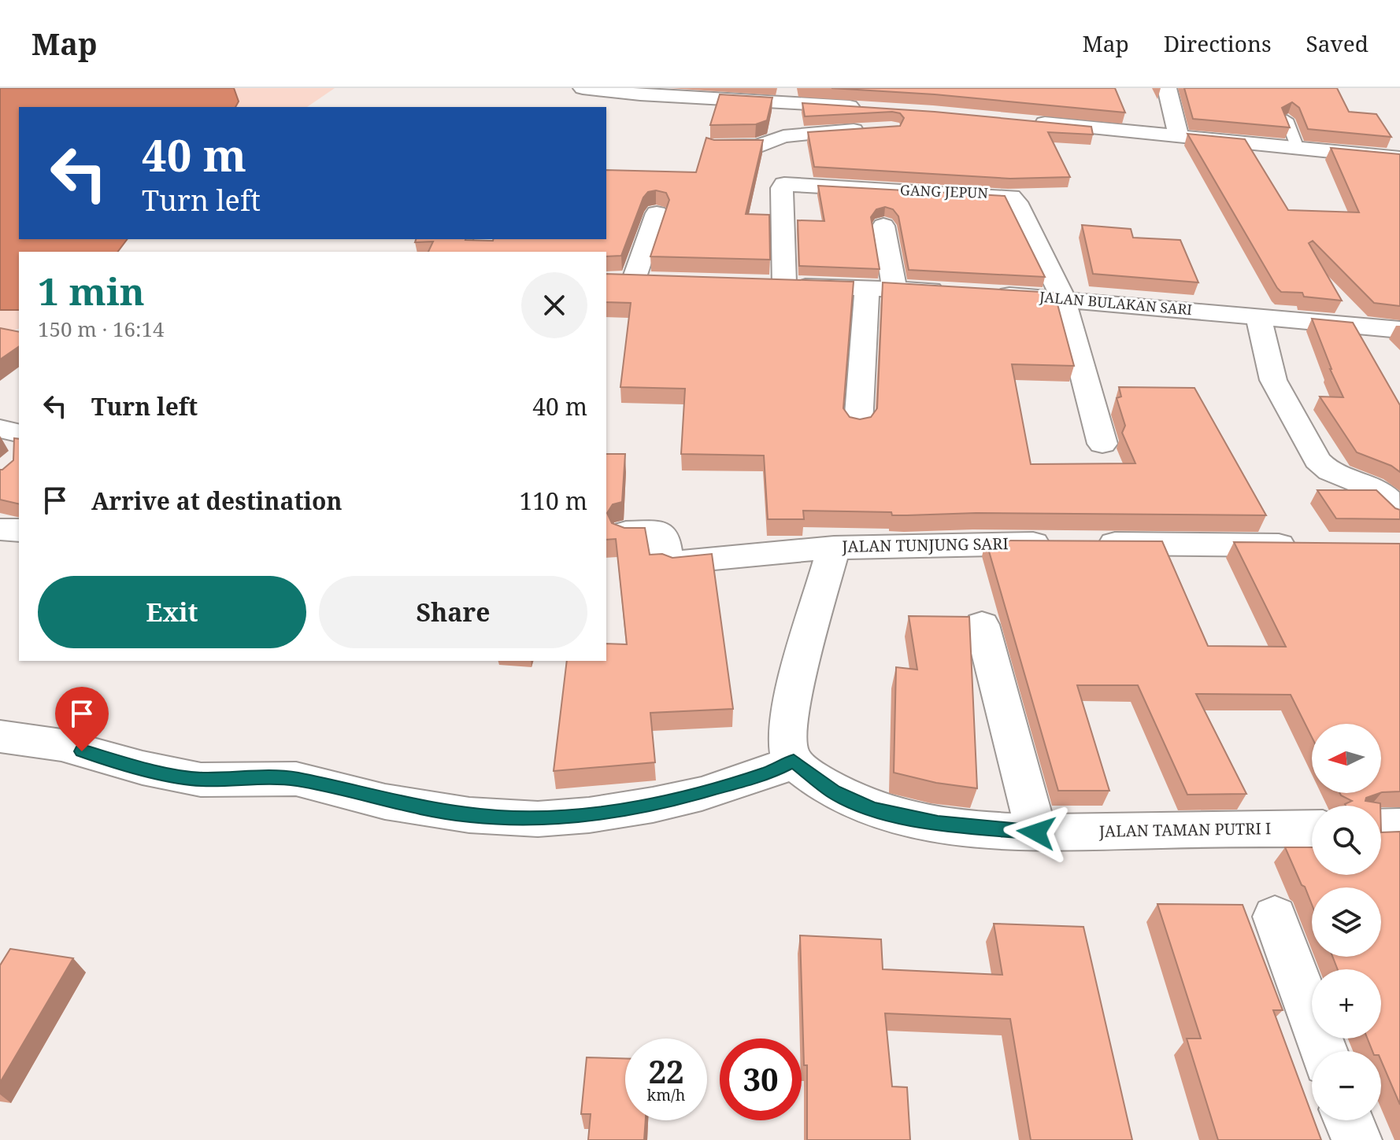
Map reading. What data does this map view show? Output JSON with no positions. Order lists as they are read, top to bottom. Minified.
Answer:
{"streets":{"street":["GANG JEPUN","JALAN BULAKAN SARI","JALAN TUNJUNG SARI","JALAN TAMAN PUTRI I"]},"crossings":[["GANG JEPUN","JALAN BULAKAN SARI"]],"north":"left","page":{"header":"Map","nav":["Map","Directions","Saved"],"turn":["40 m","Turn left"],"heading":["1 min","150 m · 16:14"],"list":[{"name":"Turn left","value":"40 m"},{"name":"Arrive at destination","value":"110 m"}],"buttons":["Exit","Share"],"map_buttons":["+","−"],"speed":"22 km/h","limit":"30"}}
